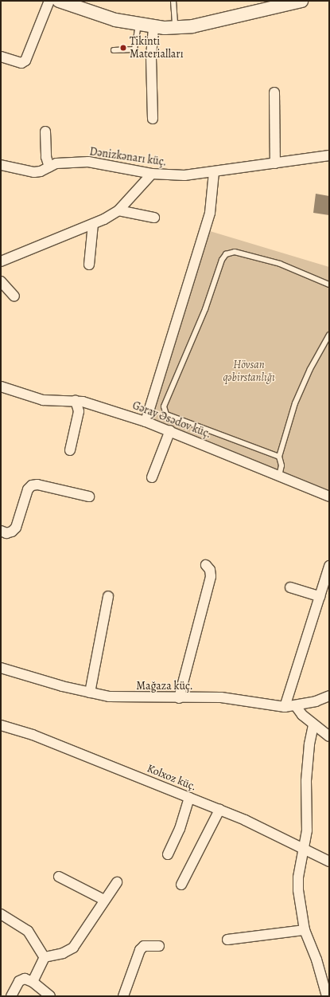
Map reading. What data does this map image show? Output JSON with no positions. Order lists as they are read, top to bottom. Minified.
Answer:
{"streets":{"street":["Dənizkənarı küç.","Gəray Əsədov küç.","Mağaza küç.","Kolxoz küç."]},"parks":["Hövsan qəbirstanlığı"],"places":["Tikinti Materialları"]}
